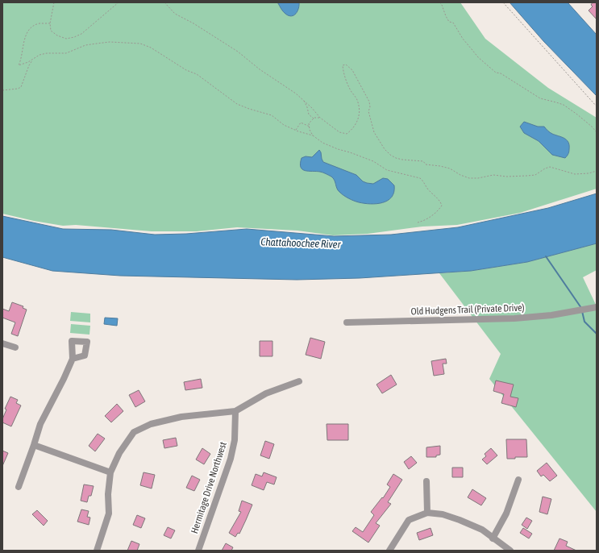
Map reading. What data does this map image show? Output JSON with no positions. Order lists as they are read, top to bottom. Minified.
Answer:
{"streets":{"street":["Old Hudgens Trail (Private Drive)","Hermitage Drive Northwest"]},"water":["Chattahoochee River"]}
